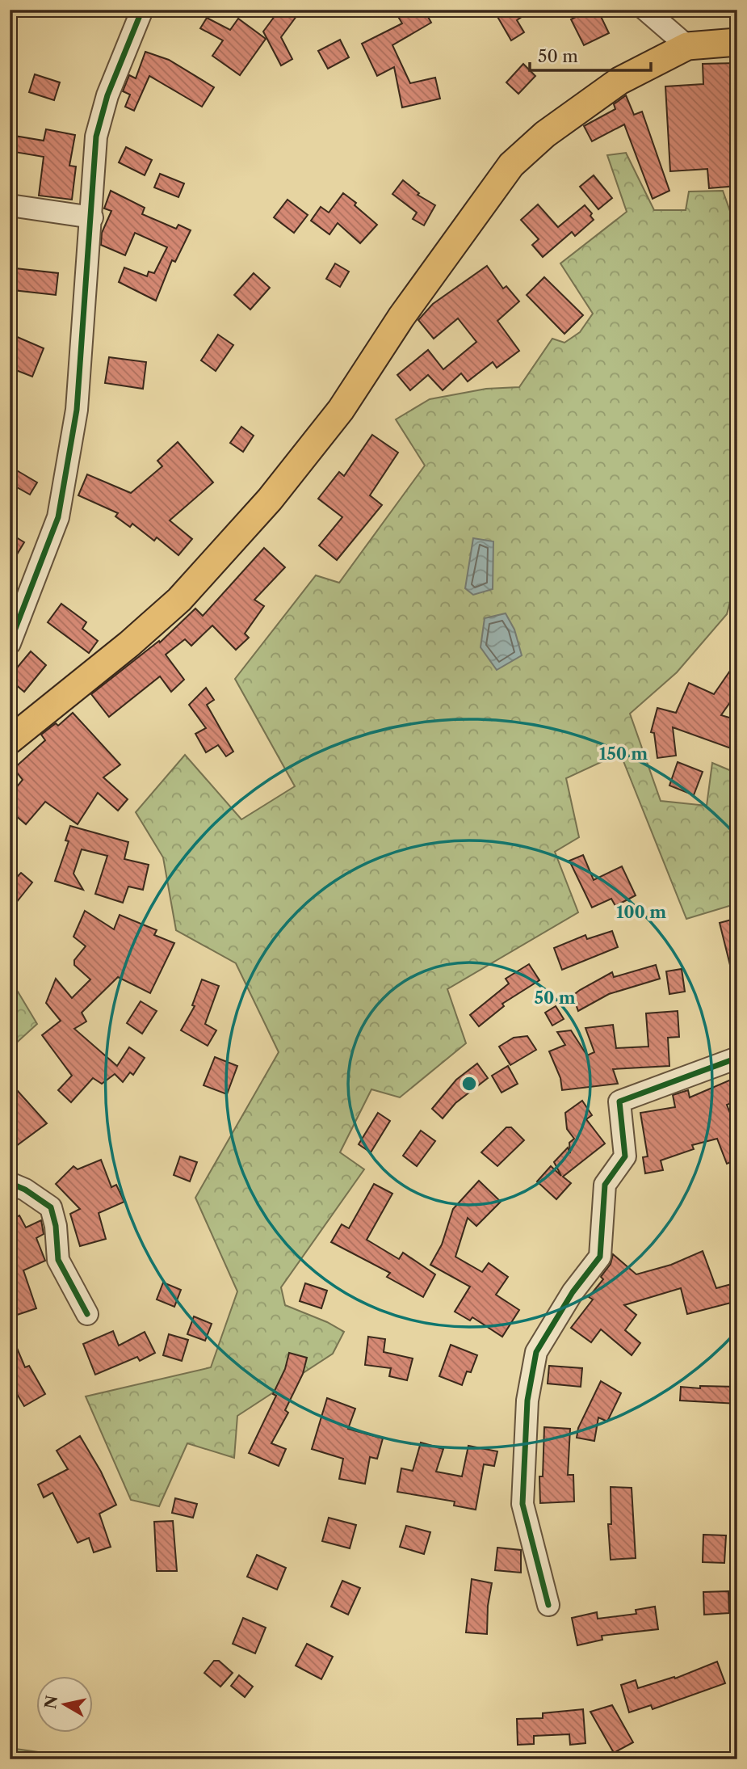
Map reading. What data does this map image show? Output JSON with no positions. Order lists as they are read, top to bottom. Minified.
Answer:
{"scale_bar":"50 m","north":"left","rings":["150 m","100 m","50 m"]}
